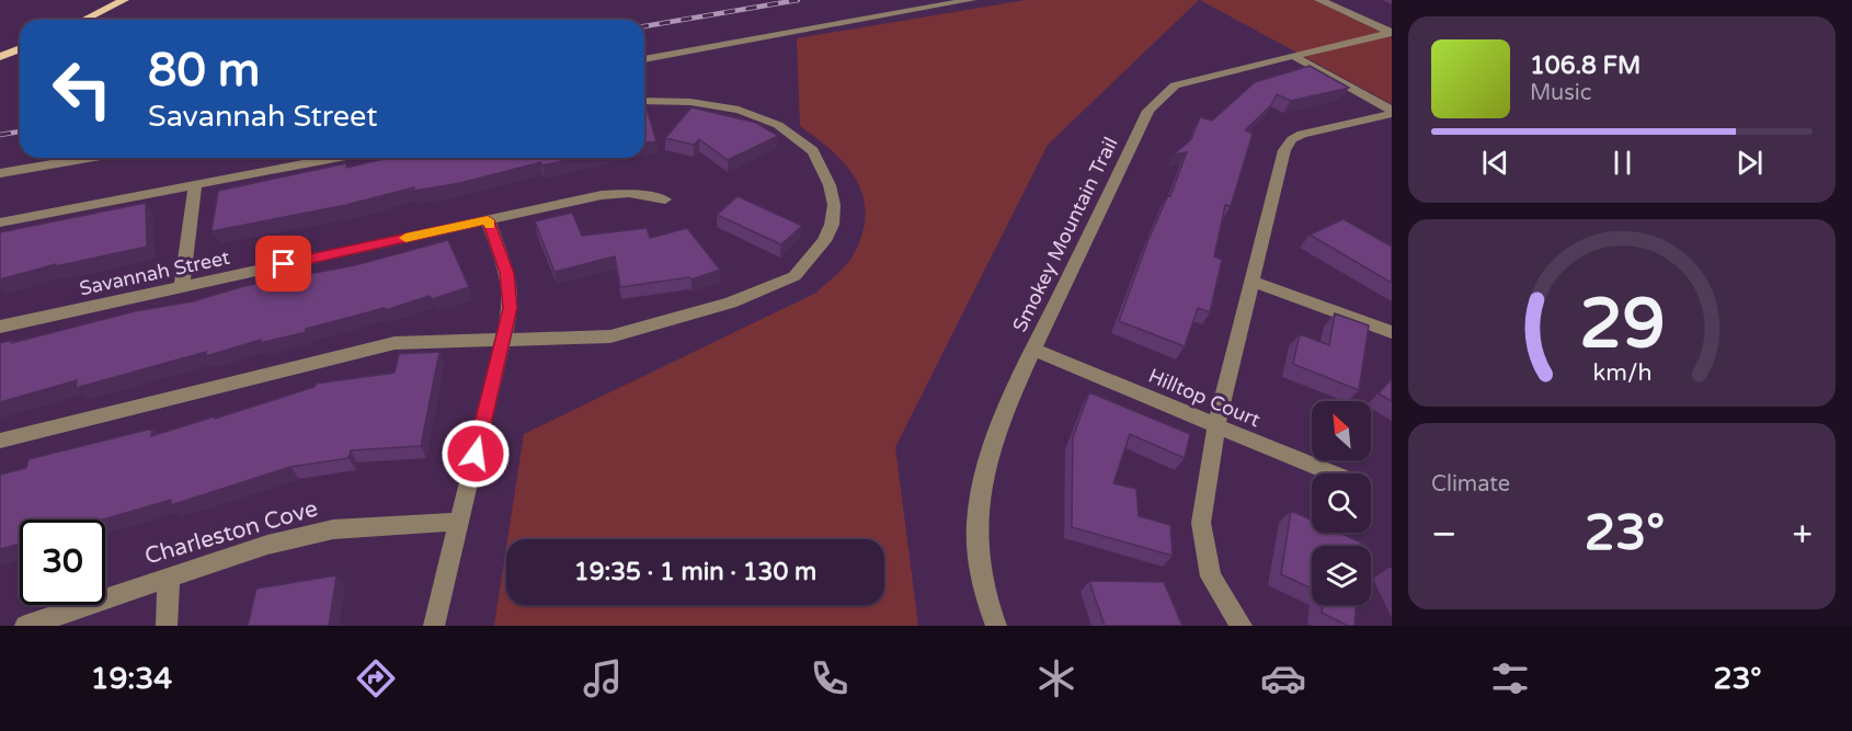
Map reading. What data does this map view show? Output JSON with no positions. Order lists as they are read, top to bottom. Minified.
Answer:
{"streets":{"street":["Smokey Mountain Trail","Savannah Street","Hilltop Court","Charleston Cove"]},"crossings":[["Smokey Mountain Trail","Hilltop Court"]],"north":"top left","page":{"turn":["80 m","Savannah Street"],"song":["106.8 FM","Music"],"tile":"Climate","heat":["−","23°","+"],"limit":"30","trip":"19:35 · 1 min · 130 m","tabs":["19:34","23°"],"gauge":["29","km/h"]}}
